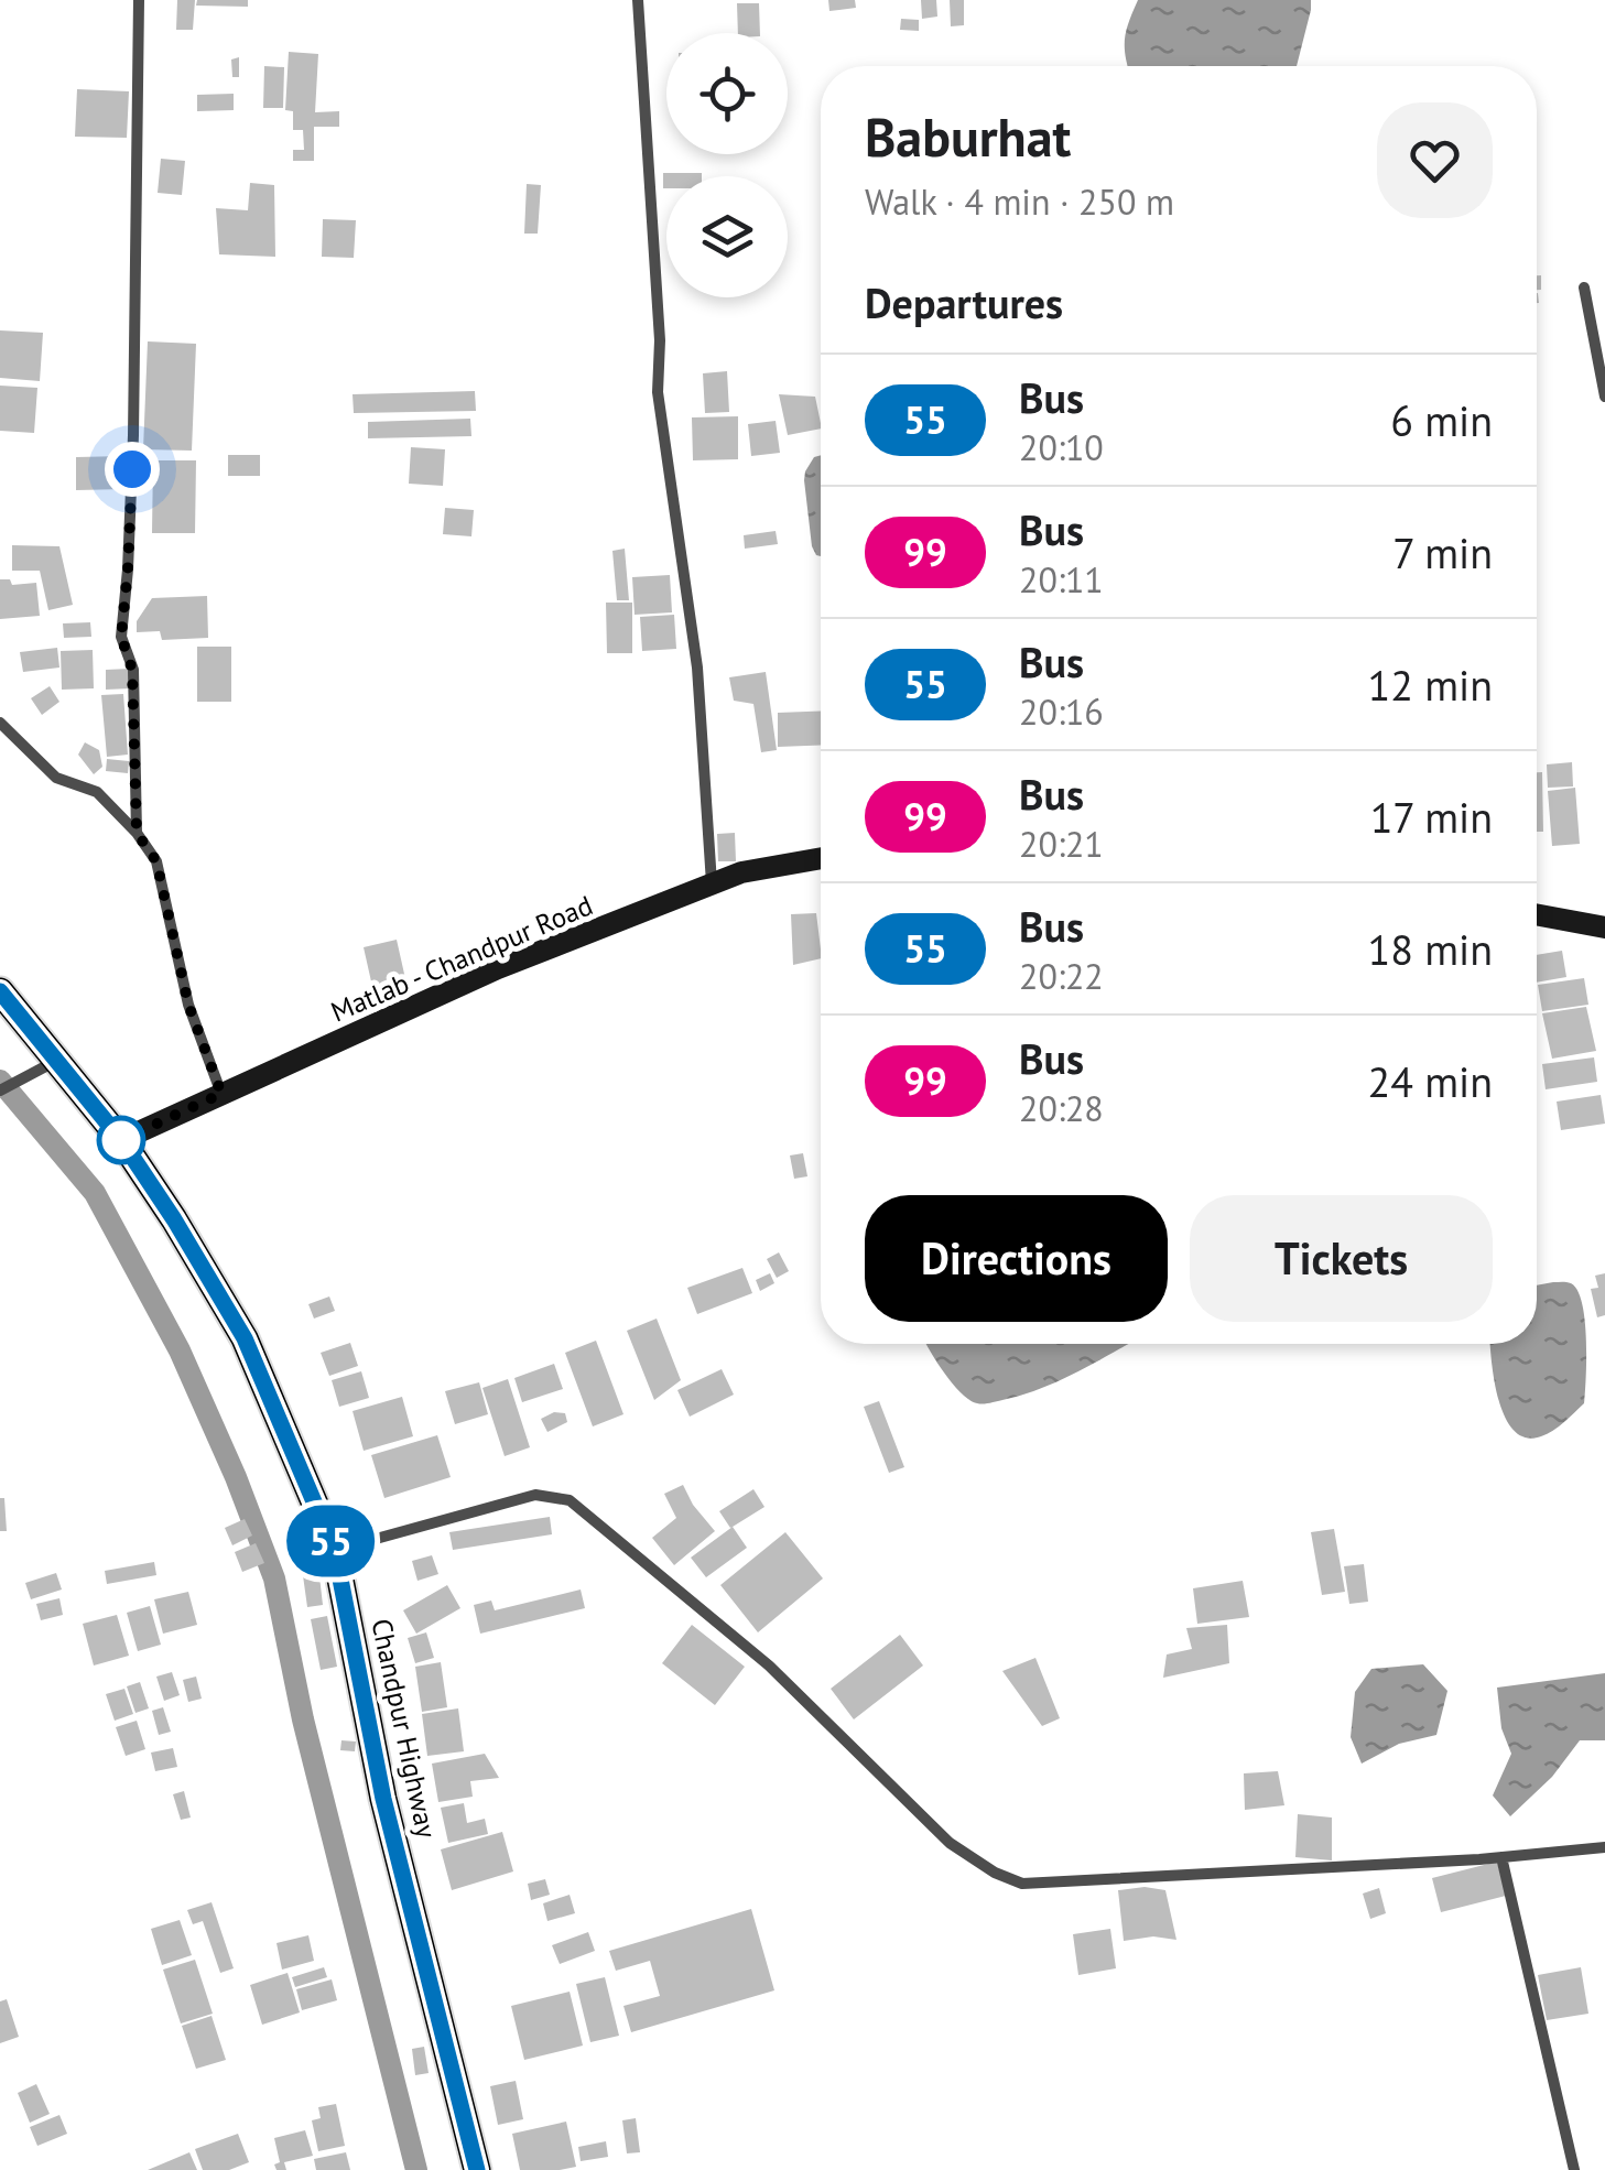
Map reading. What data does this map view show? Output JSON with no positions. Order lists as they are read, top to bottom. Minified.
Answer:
{"streets":{"main road":["Matlab - Chandpur Road","Chandpur Highway"]},"crossings":[["Matlab - Chandpur Road","Chandpur Highway"]],"lines":["bus line 55"],"page":{"on_map":"55","heading":[["Baburhat","Walk · 4 min · 250 m"],"Departures"],"list":[{"mark":"55","name":"Bus","note":"20:10","value":"6 min"},{"mark":"99","name":"Bus","note":"20:11","value":"7 min"},{"mark":"55","name":"Bus","note":"20:16","value":"12 min"},{"mark":"99","name":"Bus","note":"20:21","value":"17 min"},{"mark":"55","name":"Bus","note":"20:22","value":"18 min"},{"mark":"99","name":"Bus","note":"20:28","value":"24 min"}],"buttons":["Directions","Tickets"]}}
